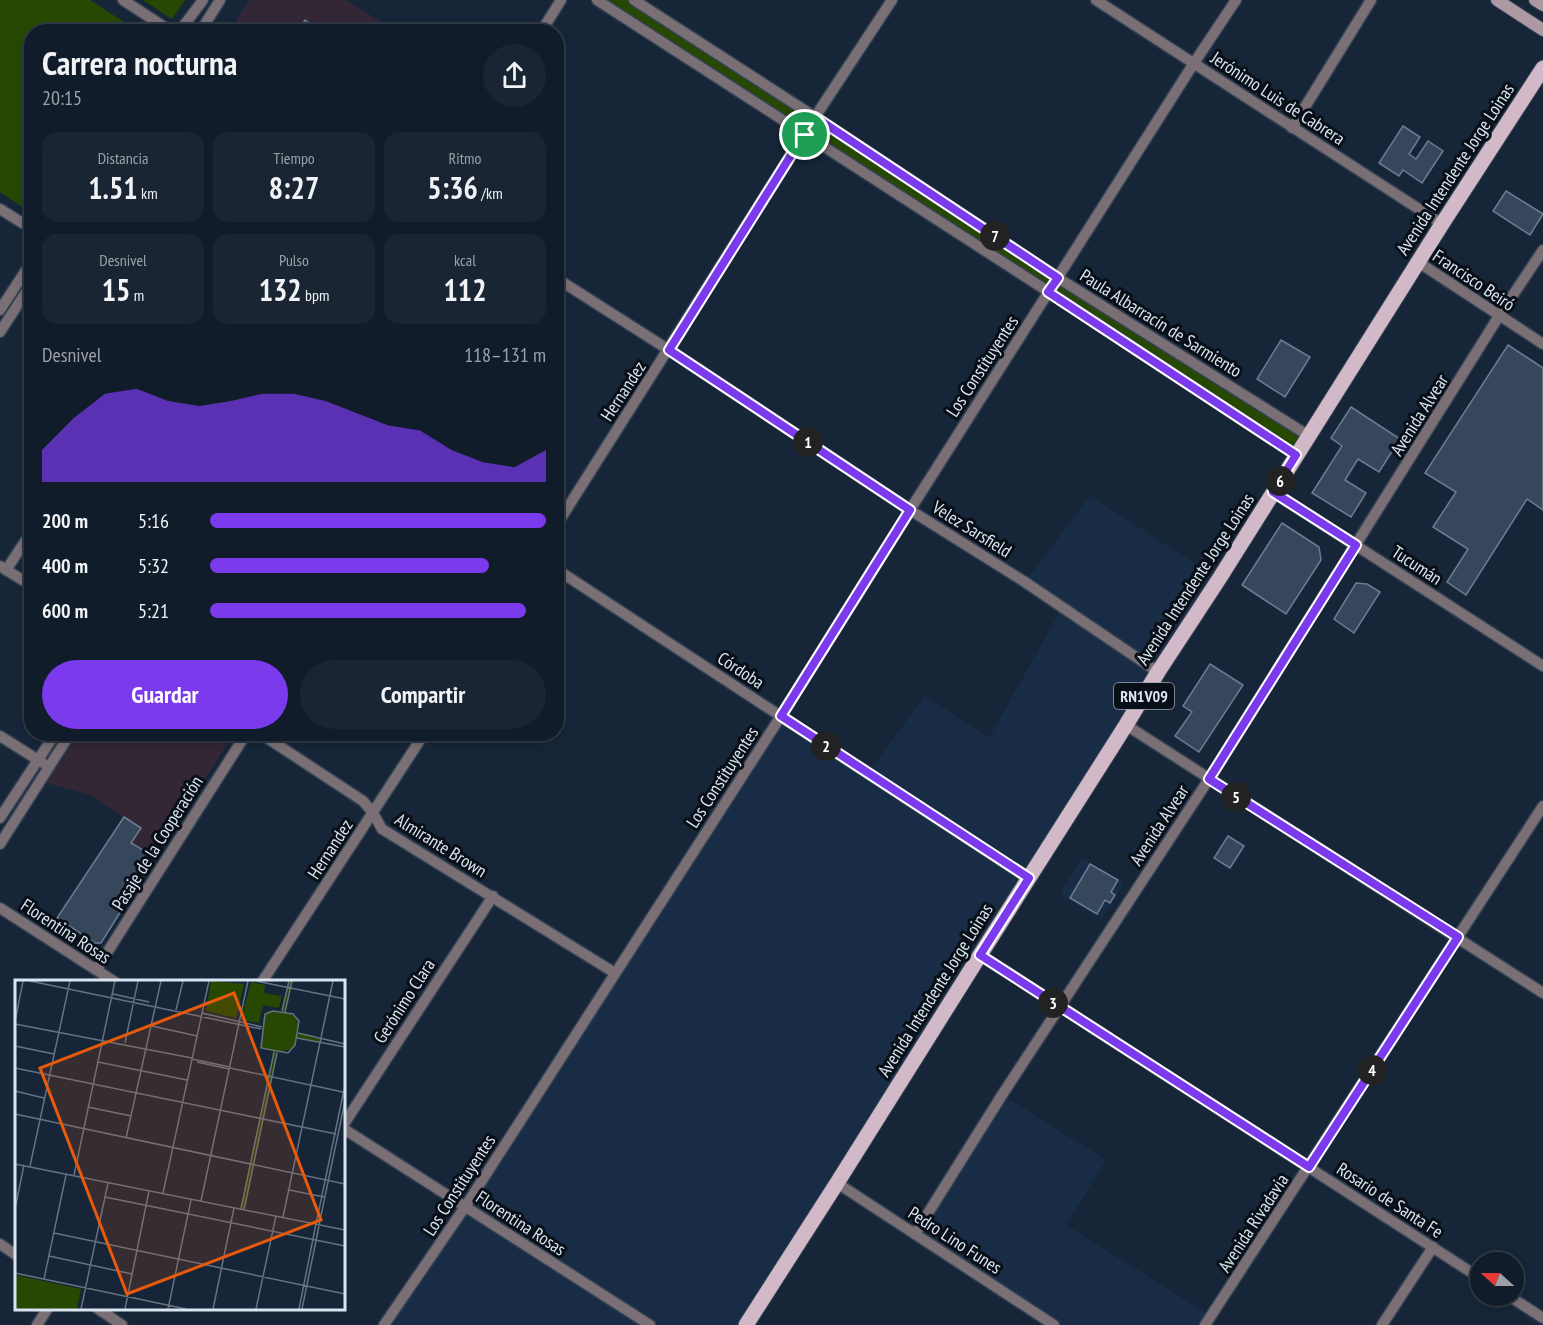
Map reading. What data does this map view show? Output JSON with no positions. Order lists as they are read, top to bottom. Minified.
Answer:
{"streets":{"main road":["Avenida Intendente Jorge Loinas","RN1V09"],"street":["Jerónimo Luis de Cabrera","Francisco Beiró","Paula Albarracín de Sarmiento","Los Constituyentes","Hernandez","Avenida Alvear","Velez Sarsfield","Tucumán","Córdoba","Pasaje de la Cooperación","Almirante Brown","Florentina Rosas","Gerónimo Clara","Rosario de Santa Fe","Avenida Rivadavia","Pedro Lino Funes"]},"crossings":[["Jerónimo Luis de Cabrera","Avenida Intendente Jorge Loinas"],["Jerónimo Luis de Cabrera","Los Constituyentes"],["Avenida Intendente Jorge Loinas","Francisco Beiró"],["Avenida Intendente Jorge Loinas","Paula Albarracín de Sarmiento"],["Avenida Intendente Jorge Loinas","Velez Sarsfield"],["Avenida Intendente Jorge Loinas","Tucumán"],["Avenida Intendente Jorge Loinas","Córdoba"],["Avenida Intendente Jorge Loinas","Rosario de Santa Fe"],["Avenida Intendente Jorge Loinas","Pedro Lino Funes"],["Francisco Beiró","Avenida Alvear"],["Paula Albarracín de Sarmiento","Los Constituyentes"],["Paula Albarracín de Sarmiento","Hernandez"],["Los Constituyentes","Velez Sarsfield"],["Los Constituyentes","Córdoba"],["Los Constituyentes","Almirante Brown"],["Los Constituyentes","Florentina Rosas"],["Hernandez","Velez Sarsfield"],["Hernandez","Almirante Brown"],["Avenida Alvear","Tucumán"],["Avenida Alvear","Rosario de Santa Fe"],["Avenida Alvear","Pedro Lino Funes"],["Pasaje de la Cooperación","Florentina Rosas"],["Almirante Brown","Gerónimo Clara"],["Rosario de Santa Fe","Avenida Rivadavia"]],"north":"left","page":{"heading":["Carrera nocturna","20:15"],"stats":[["Distancia","1.51 km"],["Tiempo","8:27"],["Ritmo","5:36 /km"],["Desnivel","15 m"],["Pulso","132 bpm"],["kcal","112"]],"pins":["7","1","6","2","5","3","4"],"chart":["Desnivel","118–131 m"],"list":[{"name":"200 m","note":"5:16"},{"name":"400 m","note":"5:32"},{"name":"600 m","note":"5:21"}],"buttons":["Guardar","Compartir"]}}
